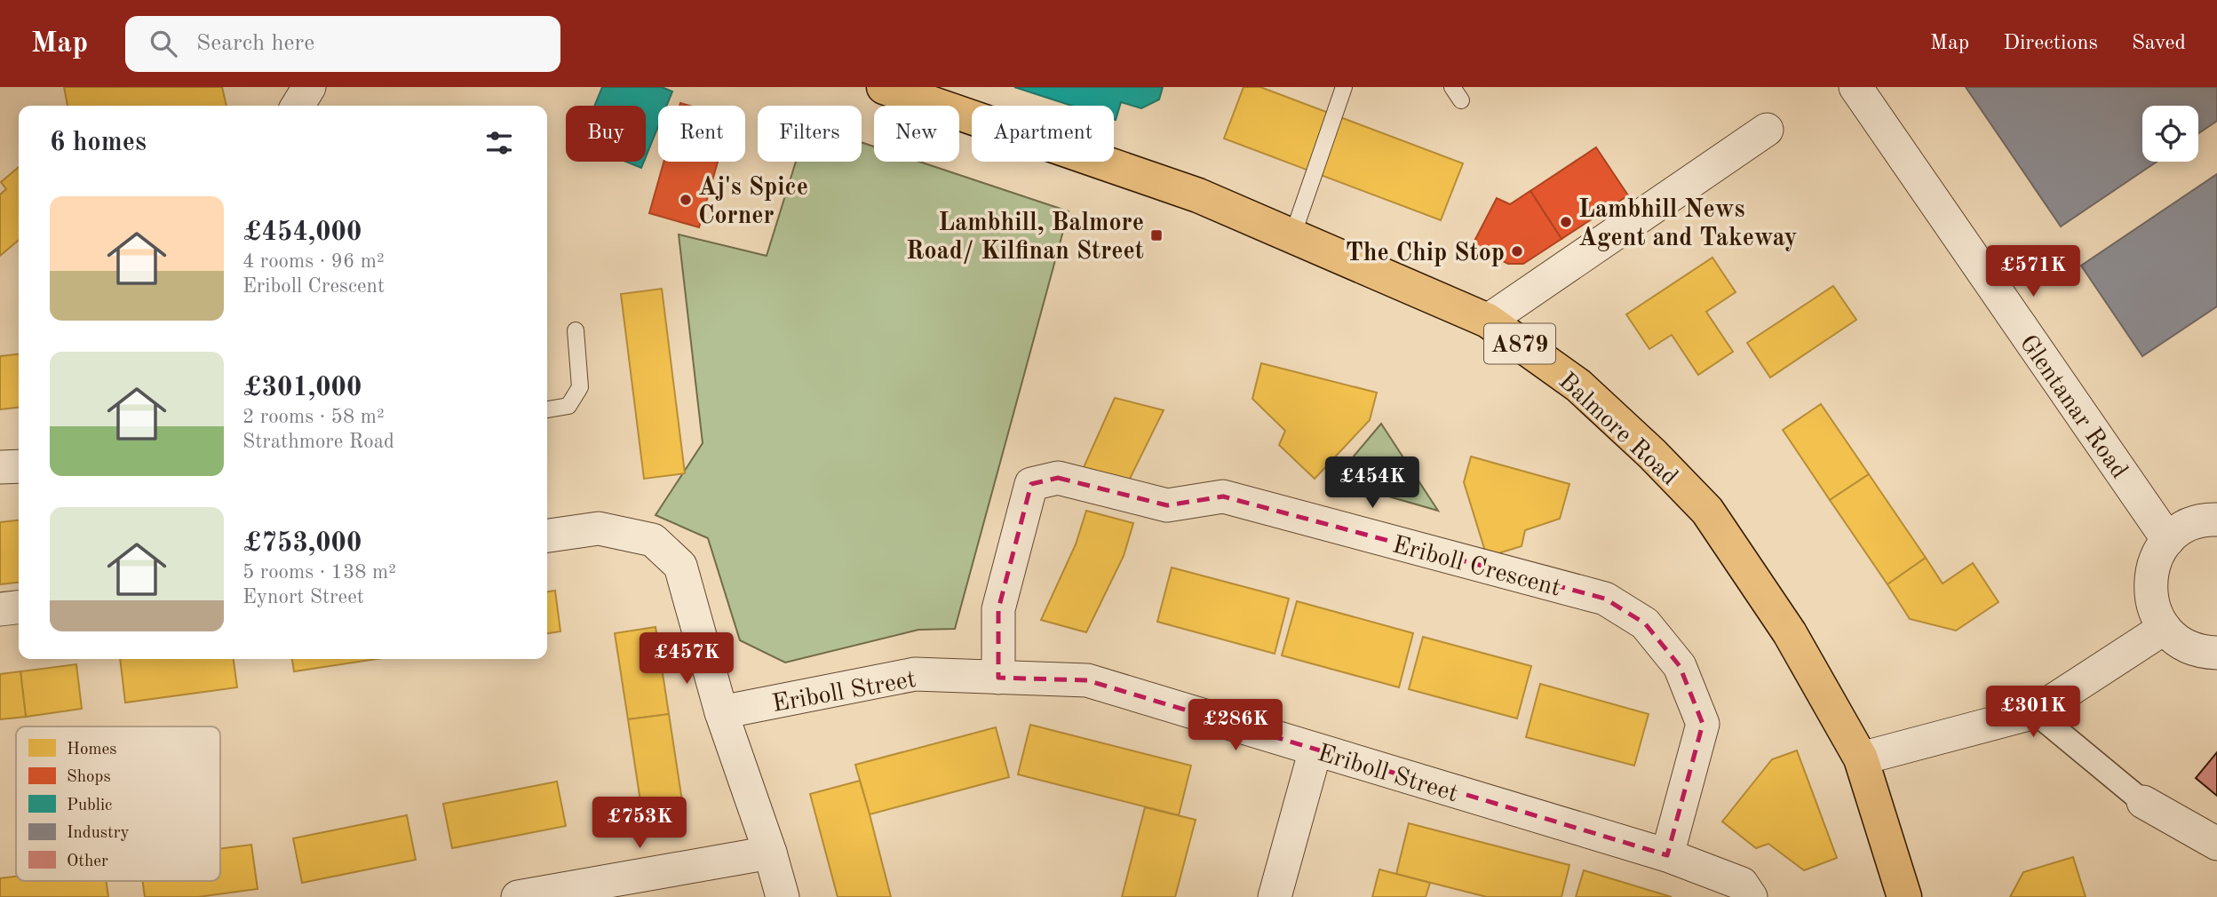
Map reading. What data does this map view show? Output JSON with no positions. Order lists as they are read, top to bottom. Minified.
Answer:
{"streets":{"main road":["A879","Balmore Road"],"street":["Glentanar Road","Eriboll Crescent","Eriboll Street"]},"crossings":[["Eriboll Crescent","Eriboll Street"]],"places":{"other":["Aj's Spice Corner","Lambhill News Agent and Takeway","The Chip Stop"],"transit":["Lambhill, Balmore Road/ Kilfinan Street"]},"legend":["Homes","Shops","Public","Industry","Other"],"page":{"header":"Map","search":"Search here","nav":["Map","Directions","Saved"],"chip":["Buy","Rent","Filters","New","Apartment"],"heading":"6 homes","list":[{"name":"£454,000","note":"4 rooms · 96 m² · Eriboll Crescent"},{"name":"£301,000","note":"2 rooms · 58 m² · Strathmore Road"},{"name":"£753,000","note":"5 rooms · 138 m² · Eynort Street"}],"price":["£571K","£454K","£457K","£301K","£286K","£753K"]}}
